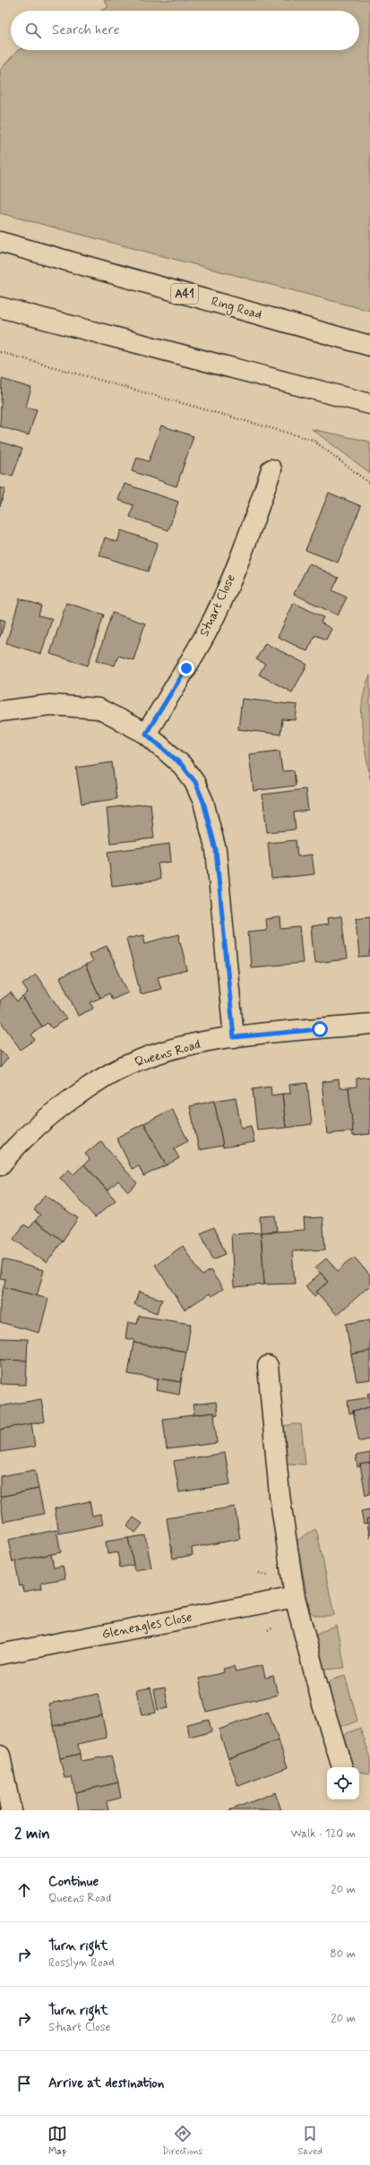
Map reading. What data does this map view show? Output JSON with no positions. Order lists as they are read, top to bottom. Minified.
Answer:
{"streets":{"main road":["A41","Ring Road","Stuart Close","Queens Road","Gleneagles Close"]},"page":{"search":"Search here","heading":["2 min","Walk · 120 m"],"list":[["Continue","Queens Road","20 m"],["Turn right","Rosslyn Road","80 m"],["Turn right","Stuart Close","20 m"],"Arrive at destination"],"nav":["Map","Directions","Saved"]}}
